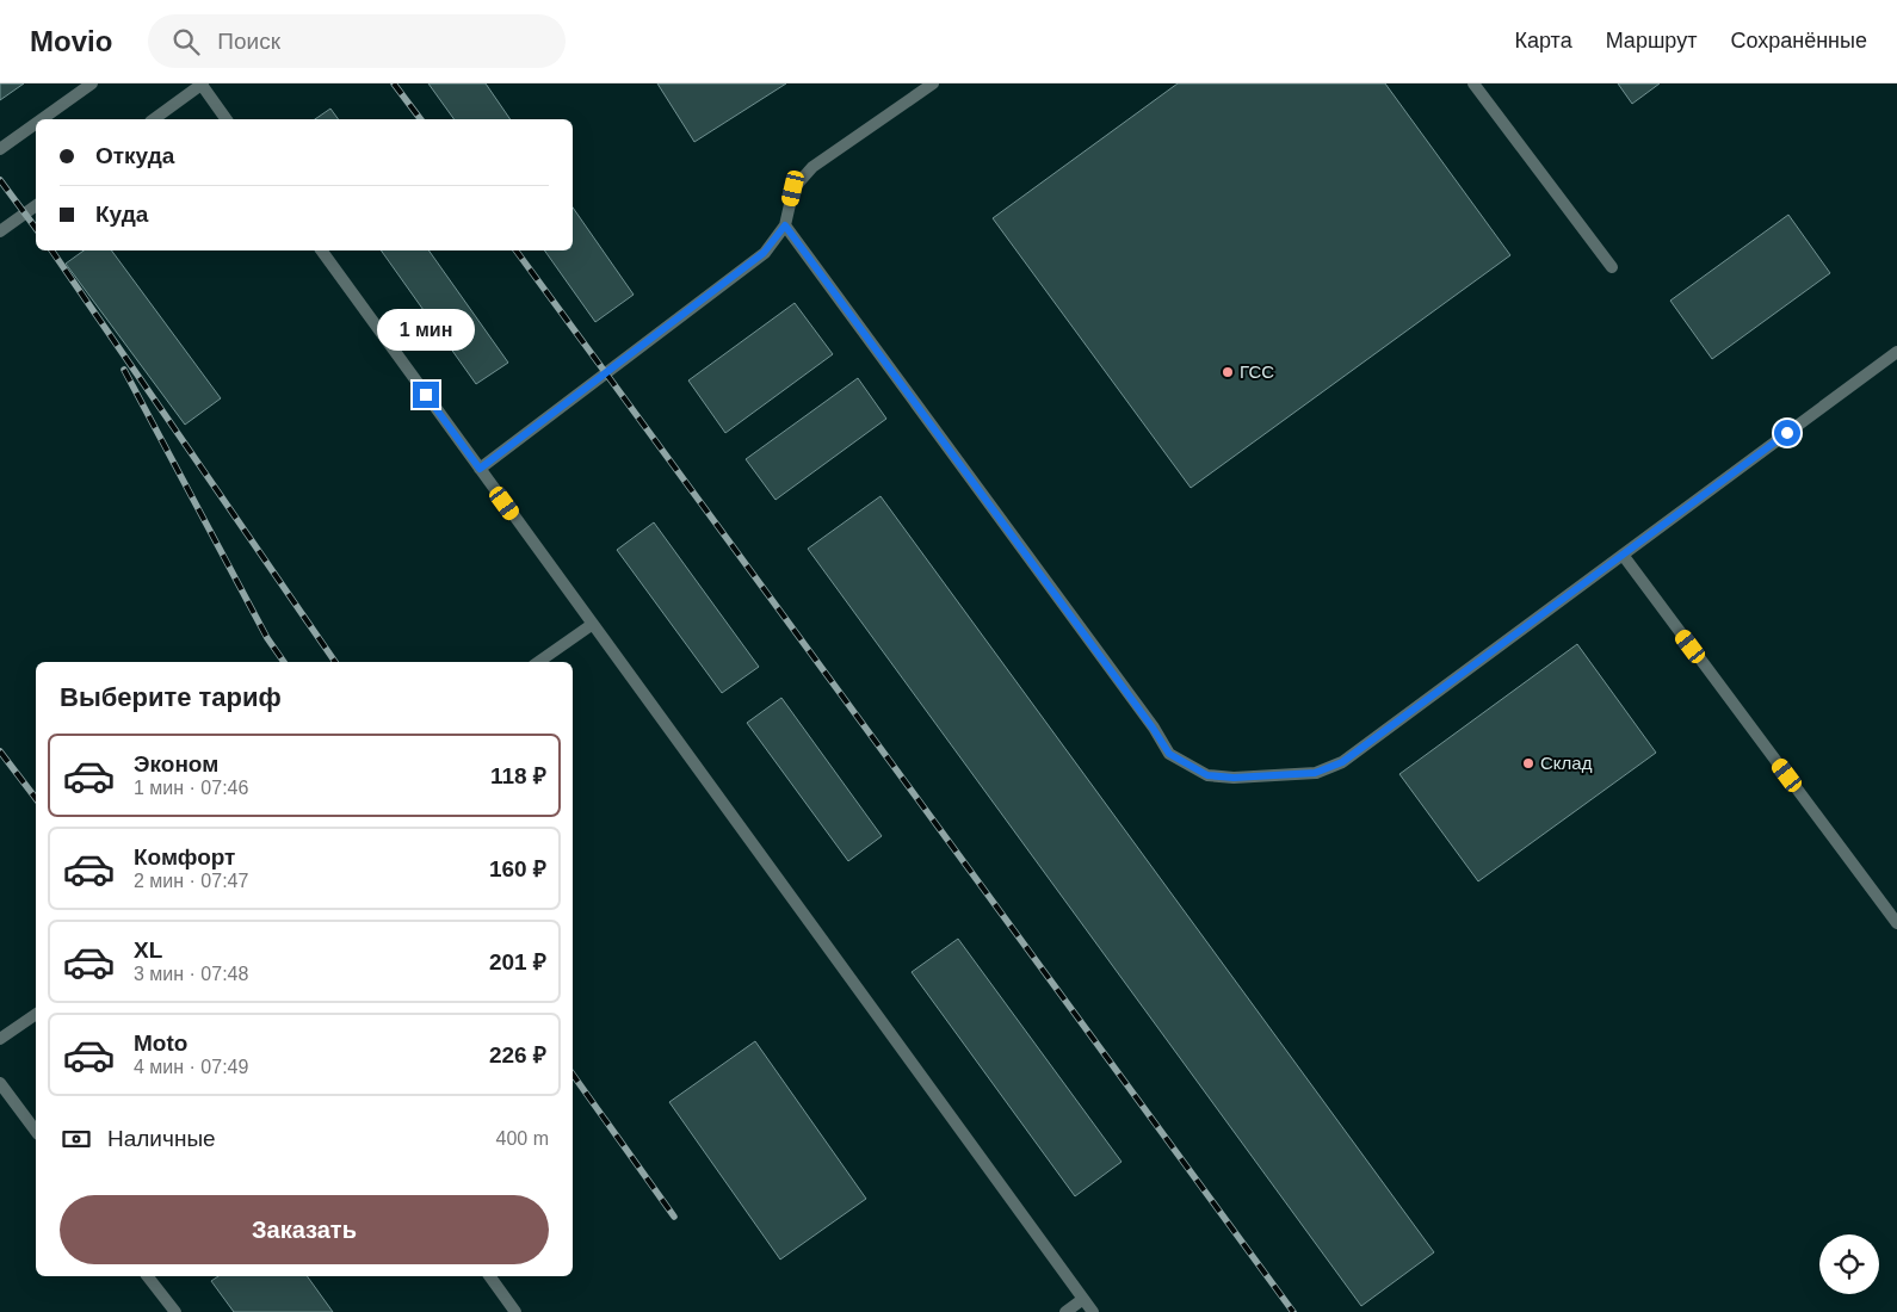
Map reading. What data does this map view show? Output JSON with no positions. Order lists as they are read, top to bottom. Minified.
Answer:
{"places":["ГСС","Склад"],"page":{"header":"Movio","search":"Поиск","nav":["Карта","Маршрут","Сохранённые"],"banner":["Откуда","Куда"],"bubble":"1 мин","heading":"Выберите тариф","list":[{"name":"Эконом","note":"1 мин · 07:46","value":"118 ₽"},{"name":"Комфорт","note":"2 мин · 07:47","value":"160 ₽"},{"name":"XL","note":"3 мин · 07:48","value":"201 ₽"},{"name":"Moto","note":"4 мин · 07:49","value":"226 ₽"}],"pay":["Наличные","400 m"],"buttons":"Заказать"}}
